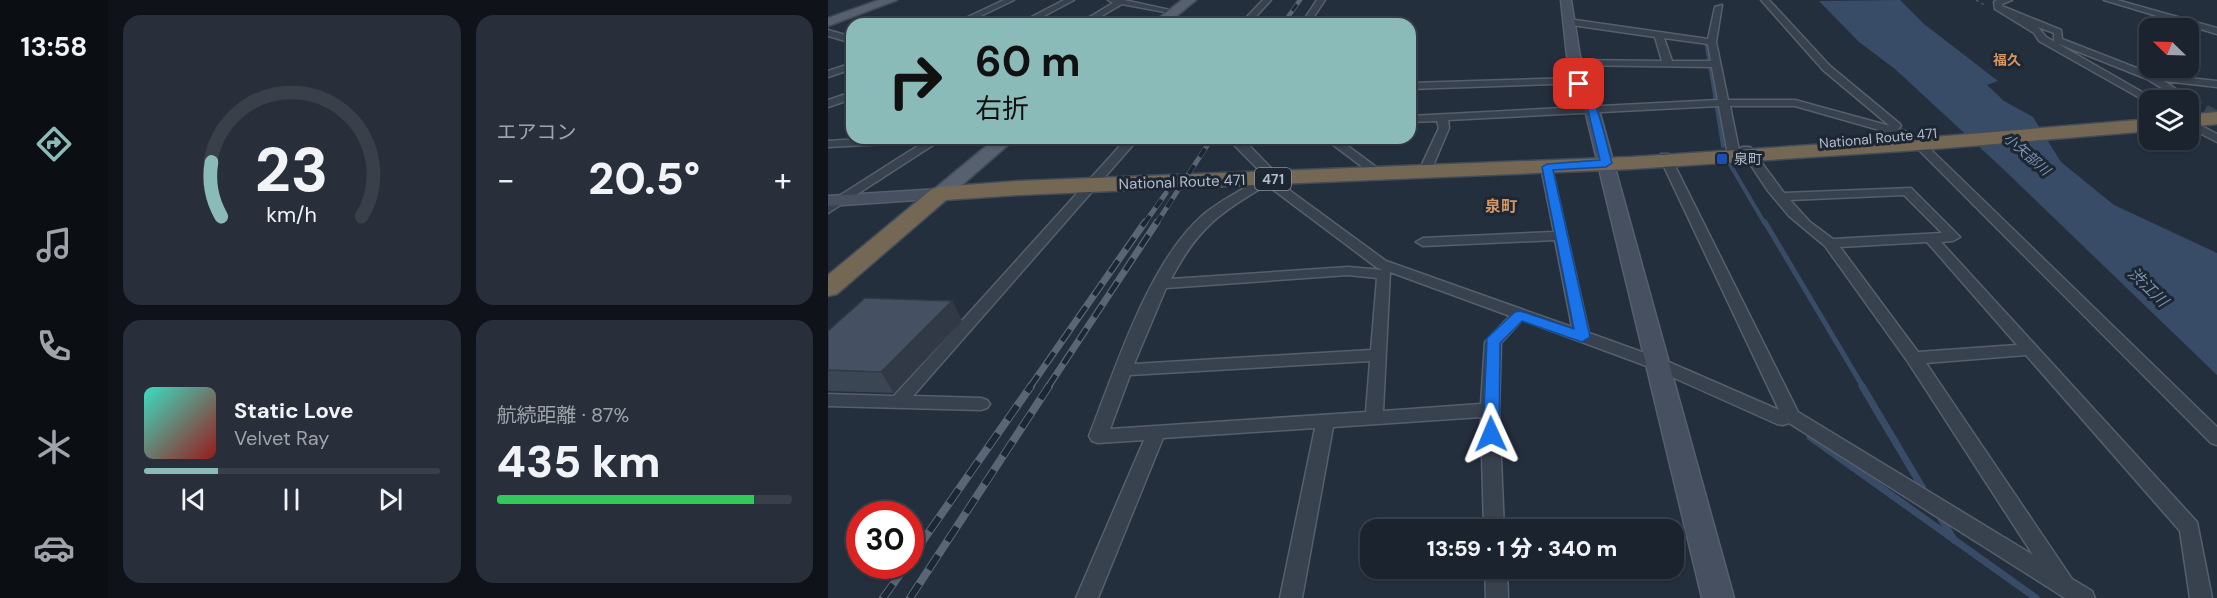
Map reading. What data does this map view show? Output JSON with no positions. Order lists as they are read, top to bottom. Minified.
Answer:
{"streets":{"highway":["National Route 471","471"]},"districts":["福久","泉町"],"water":["小矢部川","渋江川"],"places":{"transit":["泉町"]},"north":"top left","page":{"tabs":"13:58","tile":["エアコン",["航続距離 · 87%","435 km"]],"turn":["60 m","右折"],"heat":["−","20.5°","+"],"song":["Static Love","Velvet Ray"],"limit":"30","trip":"13:59 · 1 分 · 340 m","gauge":["23","km/h"]}}
